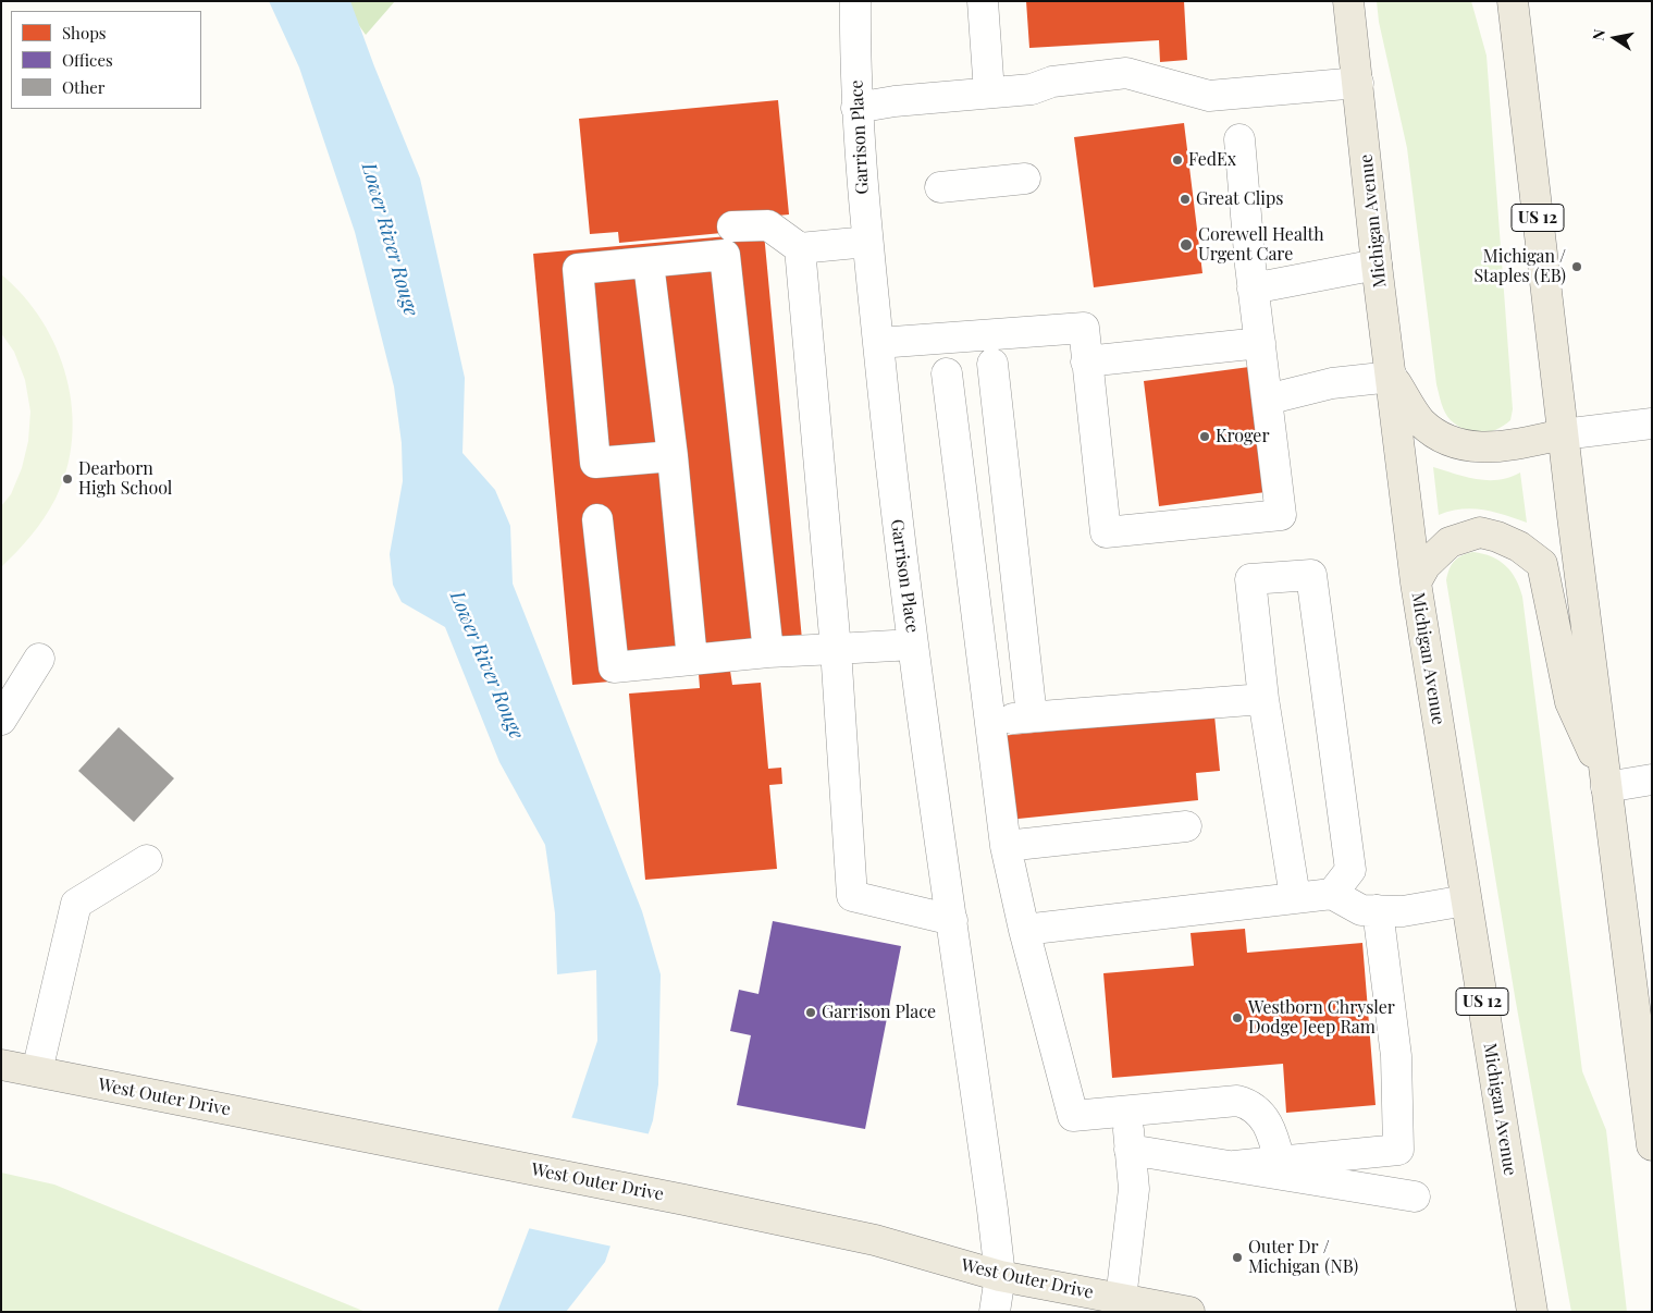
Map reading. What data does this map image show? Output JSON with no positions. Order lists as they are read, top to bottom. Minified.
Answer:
{"streets":{"main road":["US 12","Michigan Avenue","West Outer Drive"],"street":["Garrison Place"]},"crossings":[["Garrison Place","West Outer Drive"]],"water":["Lower River Rouge"],"places":["FedEx","Great Clips","Corewell Health Urgent Care","Michigan / Staples (EB)","Kroger","Dearborn High School","Garrison Place","Westborn Chrysler Dodge Jeep Ram","Outer Dr / Michigan (NB)"],"legend":["Shops","Offices","Other"],"north":"left"}
